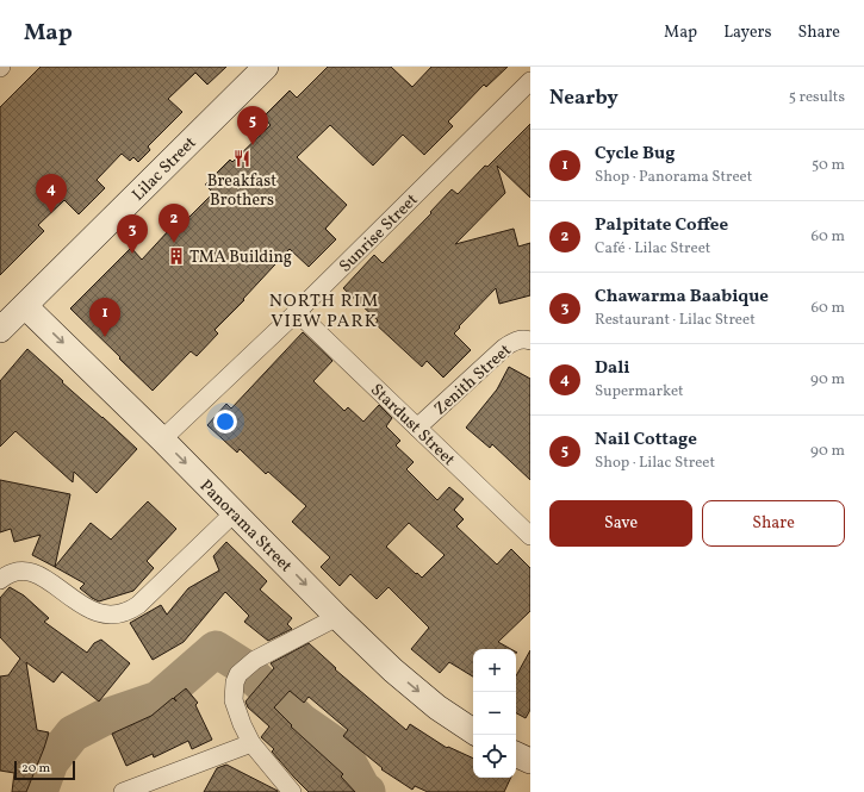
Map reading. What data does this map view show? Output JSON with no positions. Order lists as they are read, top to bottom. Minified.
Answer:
{"streets":{"street":["Lilac Street","Sunrise Street","Zenith Street","Stardust Street","Panorama Street"]},"crossings":[["Lilac Street","Panorama Street"],["Sunrise Street","Stardust Street"],["Sunrise Street","Panorama Street"],["Zenith Street","Stardust Street"]],"one_way":["Panorama Street"],"districts":["NORTH RIM VIEW PARK"],"places":{"restaurant":["Breakfast Brothers"],"building":["TMA Building"]},"scale_bar":"20 m","page":{"header":"Map","nav":["Map","Layers","Share"],"heading":["Nearby","5 results"],"pins":["5","4","2","3","1"],"list":[{"mark":"1","name":"Cycle Bug","note":"Shop · Panorama Street","value":"50 m"},{"mark":"2","name":"Palpitate Coffee","note":"Café · Lilac Street","value":"60 m"},{"mark":"3","name":"Chawarma Baabique","note":"Restaurant · Lilac Street","value":"60 m"},{"mark":"4","name":"Dali","note":"Supermarket","value":"90 m"},{"mark":"5","name":"Nail Cottage","note":"Shop · Lilac Street","value":"90 m"}],"buttons":["Save","Share"],"map_buttons":["+","−"],"scale":"20 m"}}
